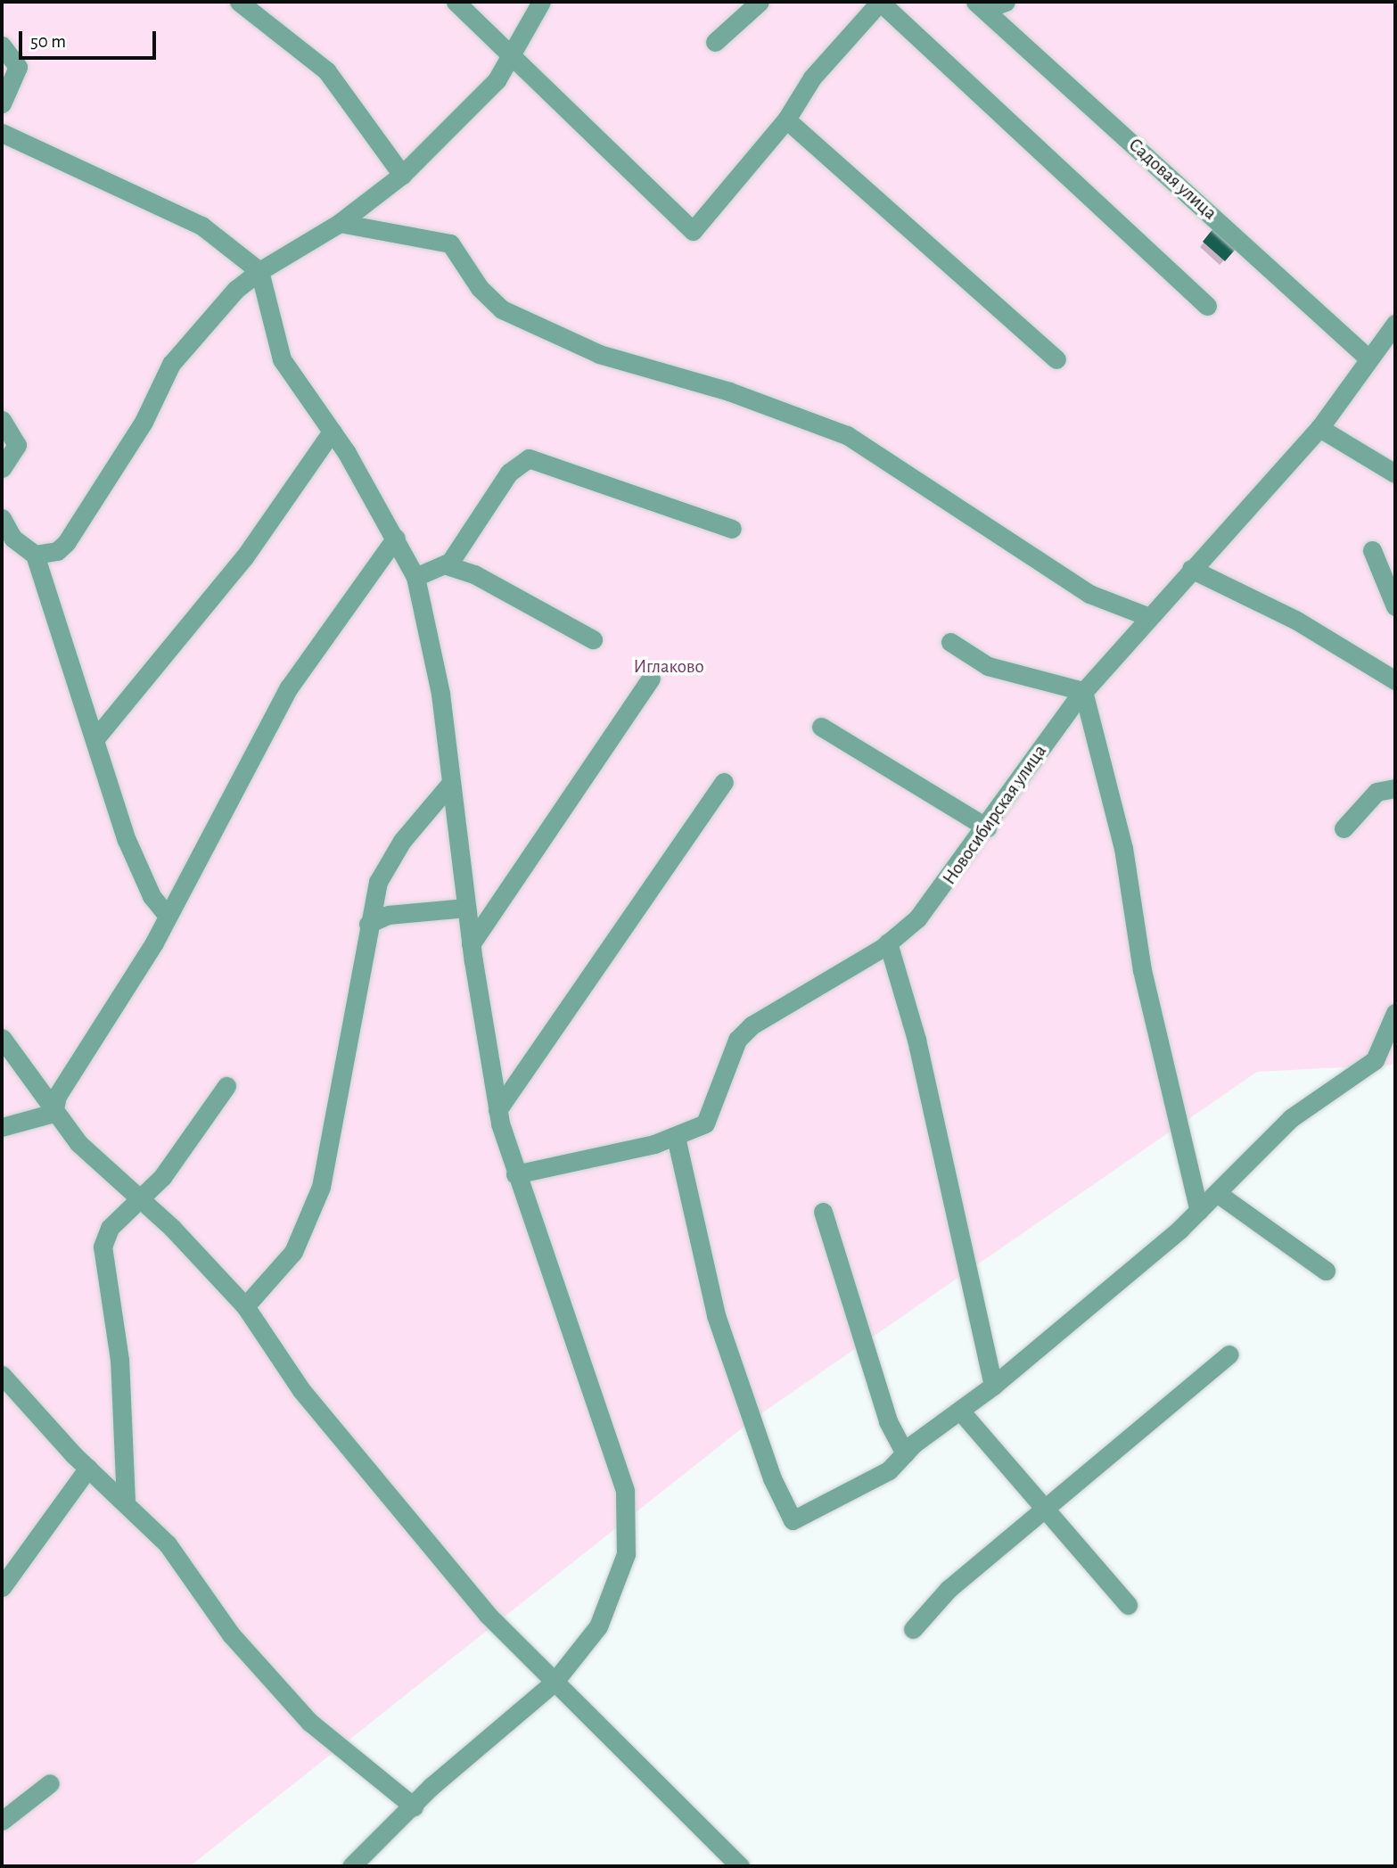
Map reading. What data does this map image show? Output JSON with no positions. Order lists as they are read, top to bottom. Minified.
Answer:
{"streets":{"street":["Садовая улица","Новосибирская улица"]},"crossings":[["Садовая улица","Новосибирская улица"]],"parks":["Иглаково"],"scale_bar":"50 m"}
